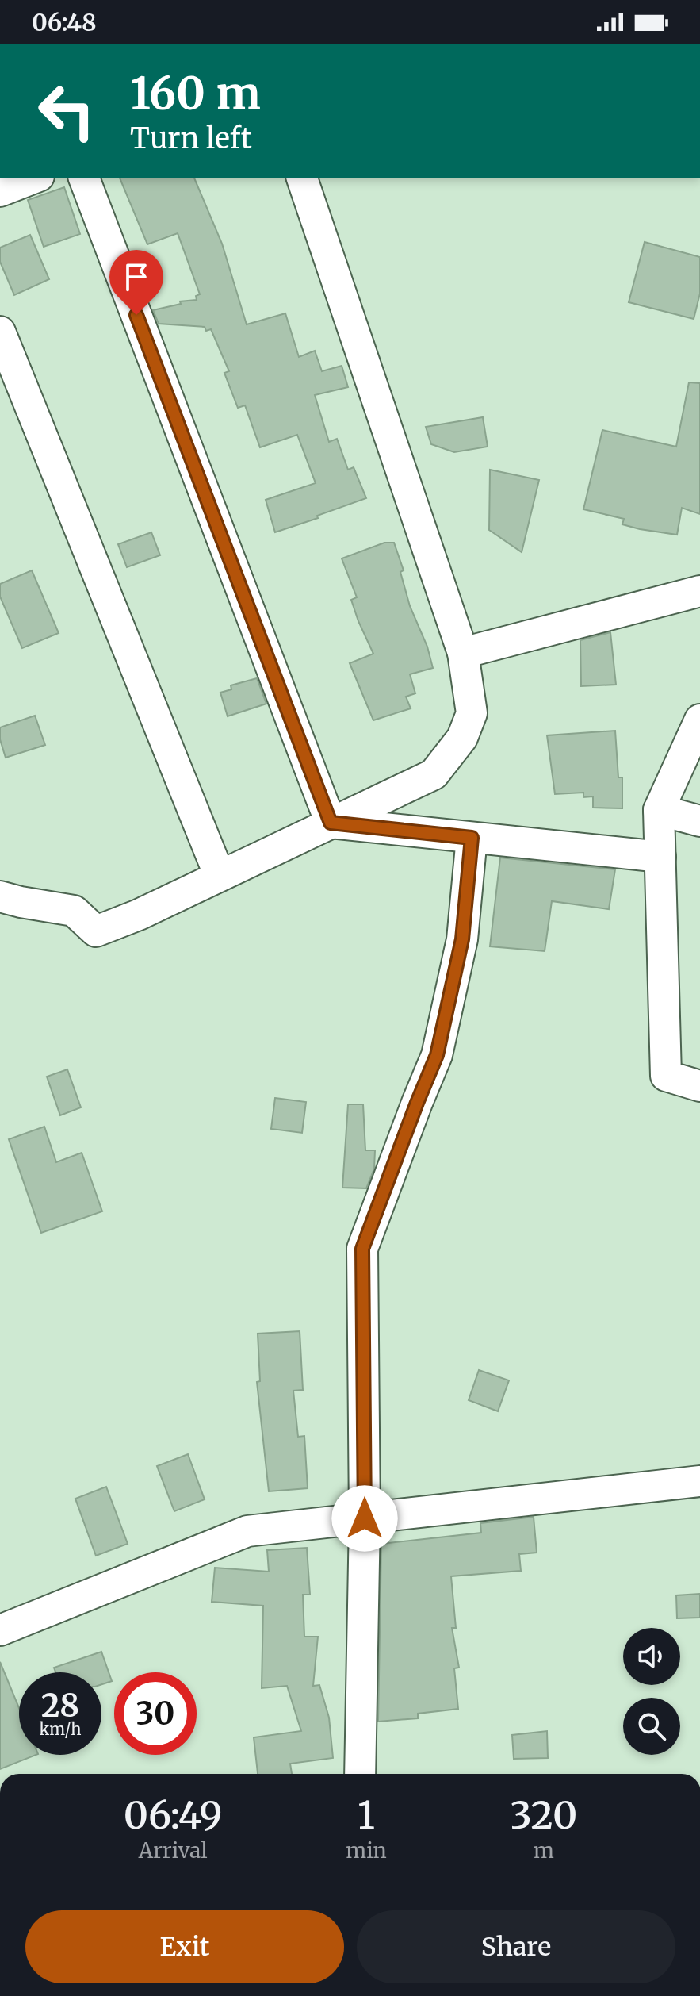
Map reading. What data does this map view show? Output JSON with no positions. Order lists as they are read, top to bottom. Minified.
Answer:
{"page":{"status":"06:48","turn":["160 m","Turn left"],"speed":"28 km/h","limit":"30","eta":["06:49","Arrival","1","min","320","m"],"buttons":["Exit","Share"]}}
